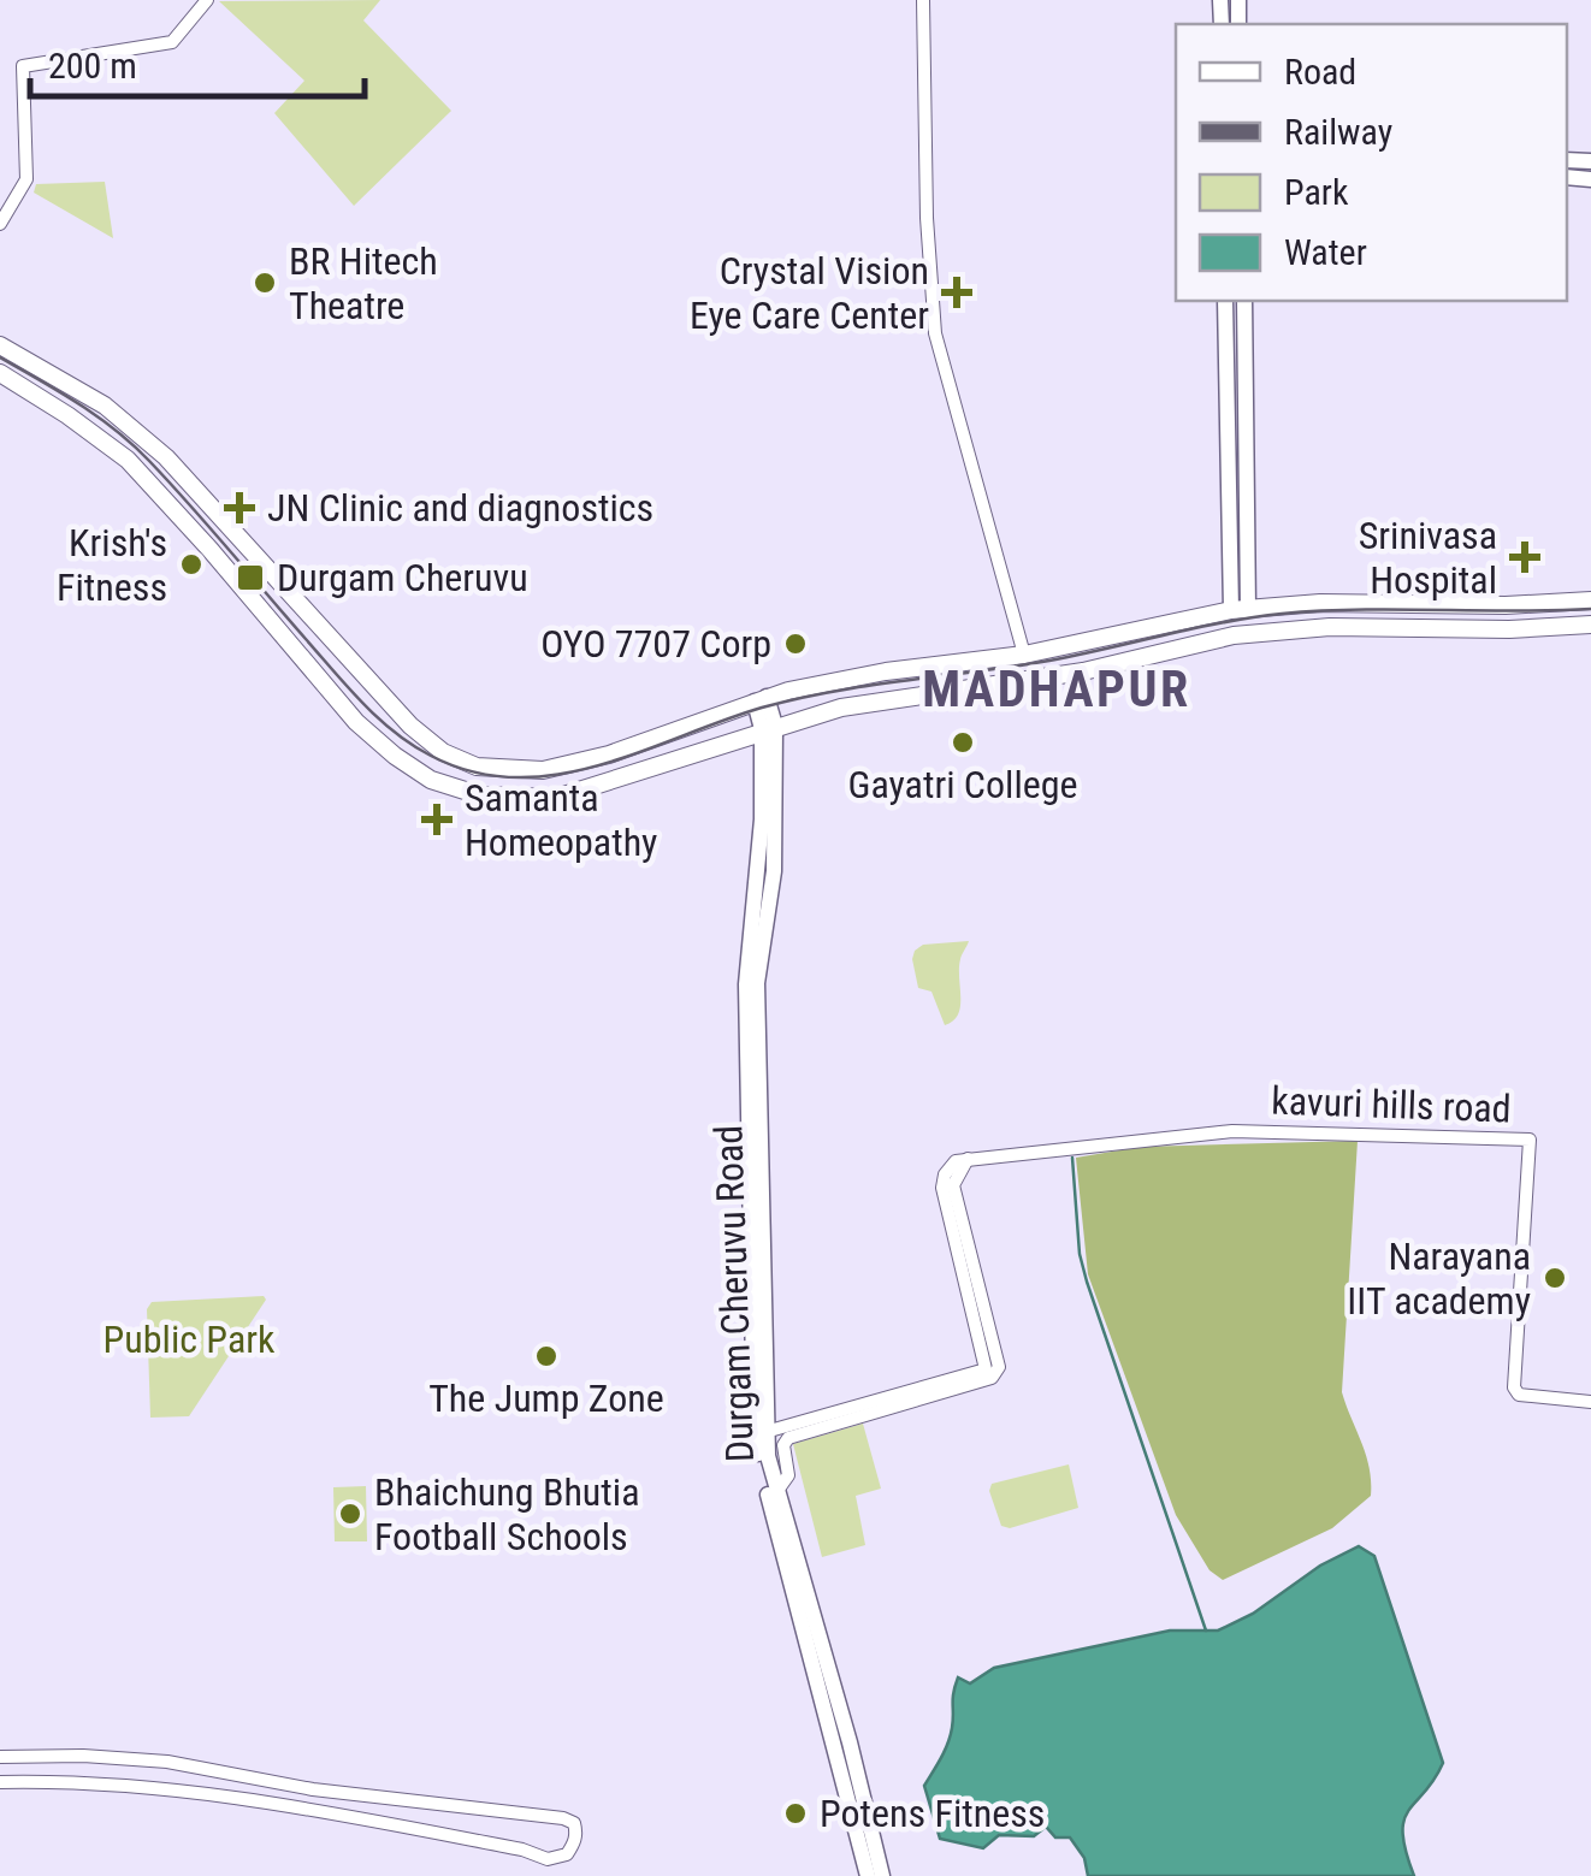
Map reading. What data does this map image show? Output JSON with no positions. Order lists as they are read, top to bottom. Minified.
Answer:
{"streets":{"main road":["Durgam Cheruvu Road"],"street":["kavuri hills road"]},"districts":["MADHAPUR"],"parks":["Public Park"],"places":{"other":["BR Hitech Theatre","Krish's Fitness","OYO 7707 Corp","Gayatri College","Narayana IIT academy","The Jump Zone","Bhaichung Bhutia Football Schools","Potens Fitness"],"health":["Crystal Vision Eye Care Center","JN Clinic and diagnostics","Srinivasa Hospital","Samanta Homeopathy"],"transit":["Durgam Cheruvu"]},"legend":["Road","Railway","Park","Water"],"scale_bar":"200 m"}
